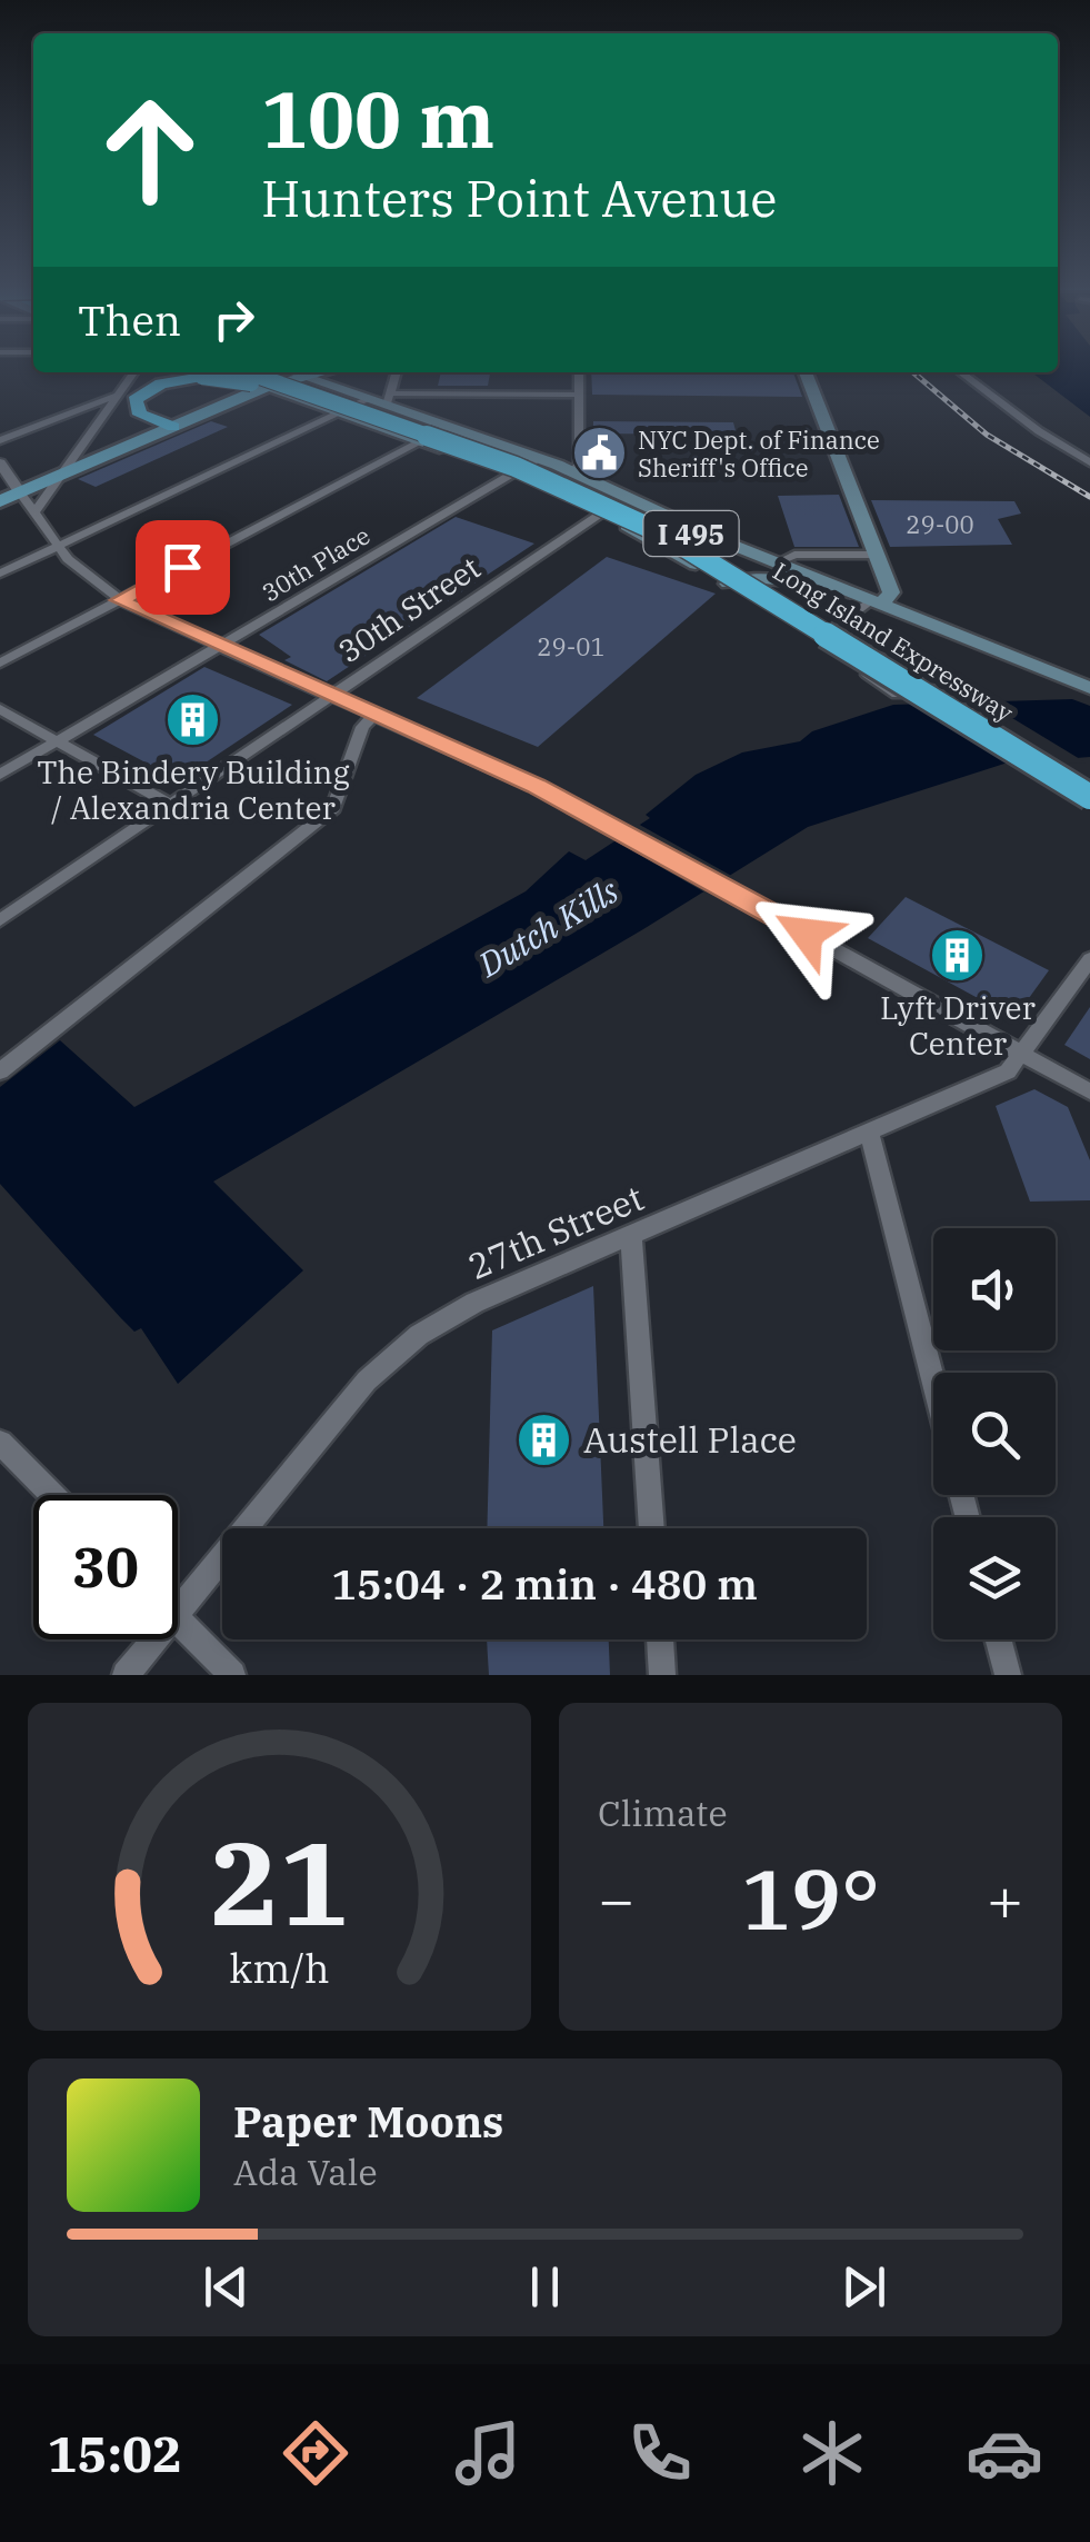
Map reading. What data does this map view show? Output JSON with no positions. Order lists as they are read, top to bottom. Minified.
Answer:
{"streets":{"highway":["I 495","Long Island Expressway"],"street":["30th Place","30th Street","27th Street"]},"water":["Dutch Kills"],"places":{"public building":["NYC Dept. of Finance Sheriff's Office"],"building":["The Bindery Building / Alexandria Center","Lyft Driver Center","Austell Place"]},"house_numbers":["29-00","29-01"],"page":{"turn":["100 m","Hunters Point Avenue"],"then":"Then","limit":"30","trip":"15:04 · 2 min · 480 m","tile":"Climate","heat":["−","19°","+"],"song":["Paper Moons","Ada Vale"],"tabs":"15:02","gauge":["21","km/h"]}}
